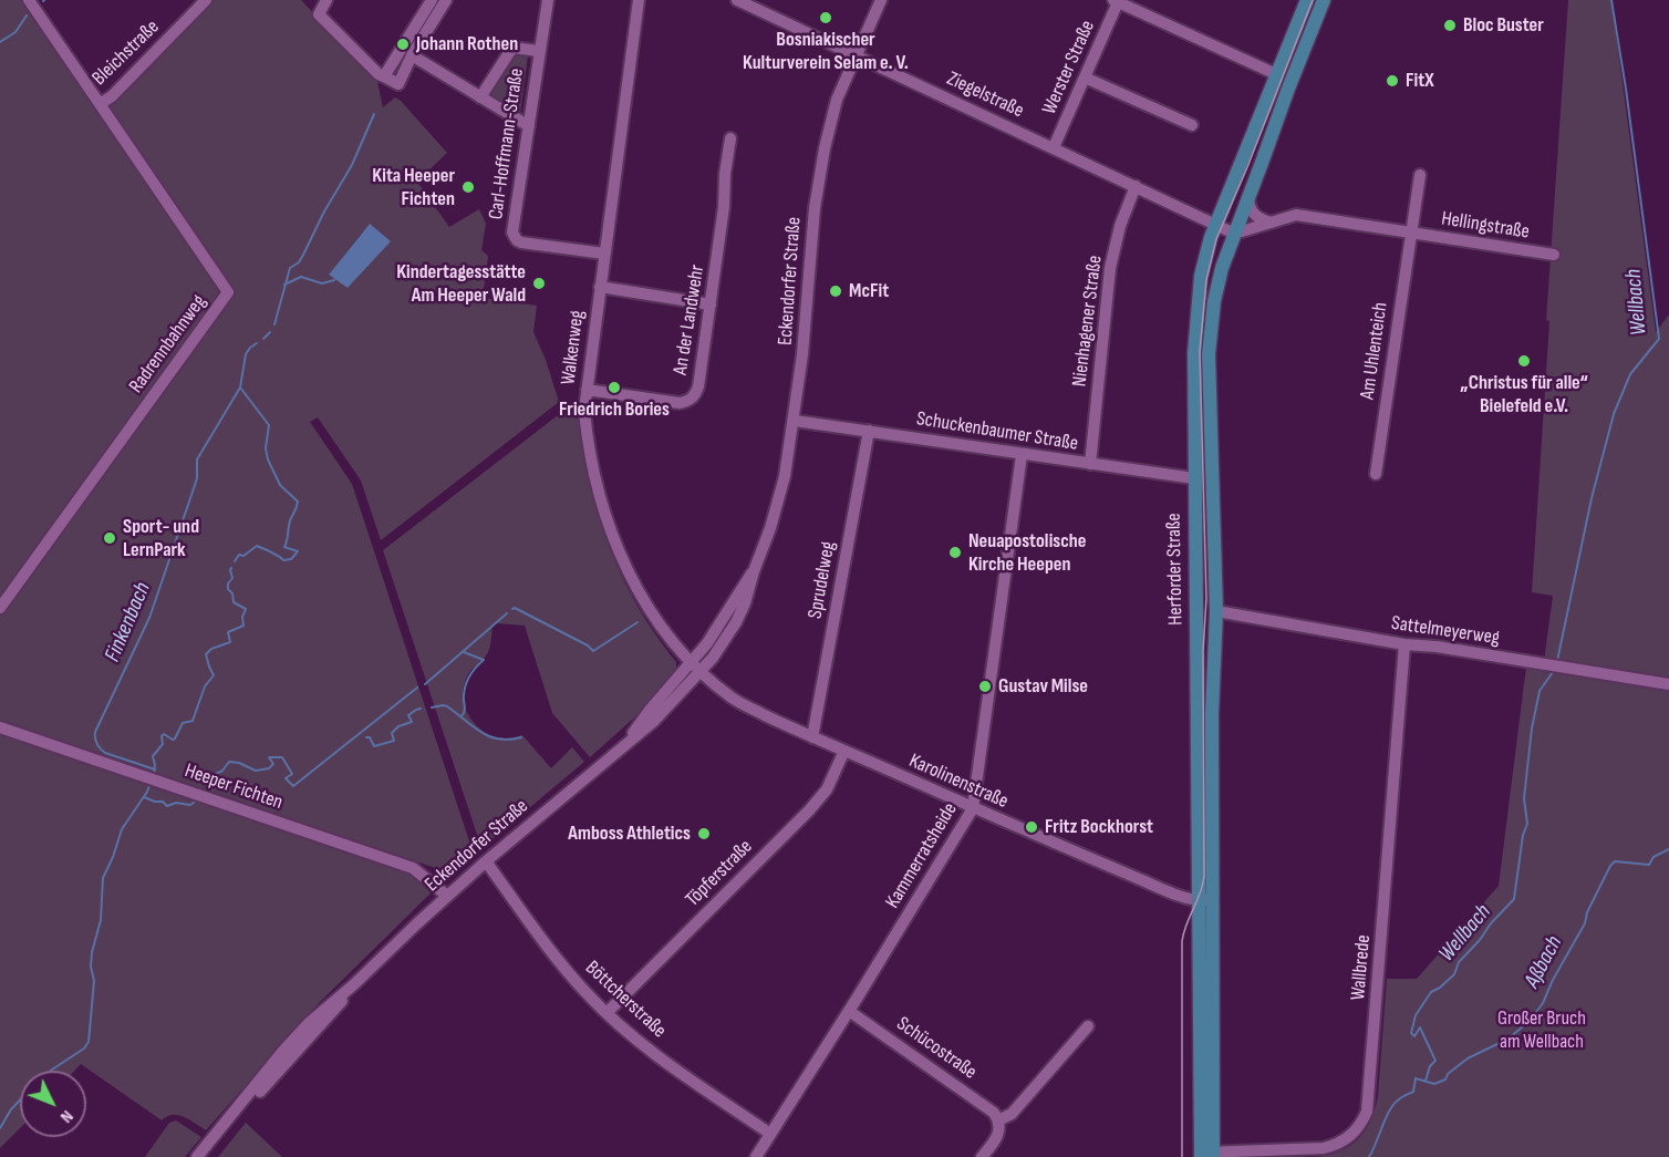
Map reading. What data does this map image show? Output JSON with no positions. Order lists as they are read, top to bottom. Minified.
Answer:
{"streets":{"main road":["Herforder Straße"],"street":["Bleichstraße","Werster Straße","Ziegelstraße","Carl-Hoffmann-Straße","Hellingstraße","Eckendorfer Straße","An der Landwehr","Nienhagener Straße","Radrennbahnweg","Walkenweg","Am Uhlenteich","Schuckenbaumer Straße","Sprudelweg","Sattelmeyerweg","Karolinenstraße","Heeper Fichten","Kammerratsheide","Töpferstraße","Wallbrede","Böttcherstraße","Schücostraße"]},"crossings":[["Bleichstraße","Radrennbahnweg"],["Werster Straße","Ziegelstraße"],["Ziegelstraße","Hellingstraße"],["Ziegelstraße","Eckendorfer Straße"],["Ziegelstraße","Nienhagener Straße"],["Ziegelstraße","Herforder Straße"],["Carl-Hoffmann-Straße","Walkenweg"],["Hellingstraße","Am Uhlenteich"],["Hellingstraße","Herforder Straße"],["Eckendorfer Straße","Walkenweg"],["Eckendorfer Straße","Schuckenbaumer Straße"],["Eckendorfer Straße","Karolinenstraße"],["Eckendorfer Straße","Heeper Fichten"],["Eckendorfer Straße","Böttcherstraße"],["An der Landwehr","Walkenweg"],["Nienhagener Straße","Schuckenbaumer Straße"],["Walkenweg","Karolinenstraße"],["Schuckenbaumer Straße","Herforder Straße"],["Schuckenbaumer Straße","Sprudelweg"],["Schuckenbaumer Straße","Kammerratsheide"],["Herforder Straße","Sattelmeyerweg"],["Herforder Straße","Karolinenstraße"],["Herforder Straße","Wallbrede"],["Sprudelweg","Karolinenstraße"],["Sattelmeyerweg","Wallbrede"],["Karolinenstraße","Kammerratsheide"],["Karolinenstraße","Töpferstraße"],["Kammerratsheide","Böttcherstraße"],["Kammerratsheide","Schücostraße"],["Töpferstraße","Böttcherstraße"]],"water":["Wellbach","Finkenbach","Aßbach"],"parks":["Großer Bruch am Wellbach"],"places":["Bosniakischer Kulturverein Selam e. V.","Bloc Buster","Johann Rothen","FitX","Kita Heeper Fichten","Kindertagesstätte Am Heeper Wald","McFit","„Christus für alle“ Bielefeld e.V.","Friedrich Bories","Sport- und LernPark","Neuapostolische Kirche Heepen","Gustav Milse","Fritz Bockhorst","Amboss Athletics"],"north":"bottom right"}
